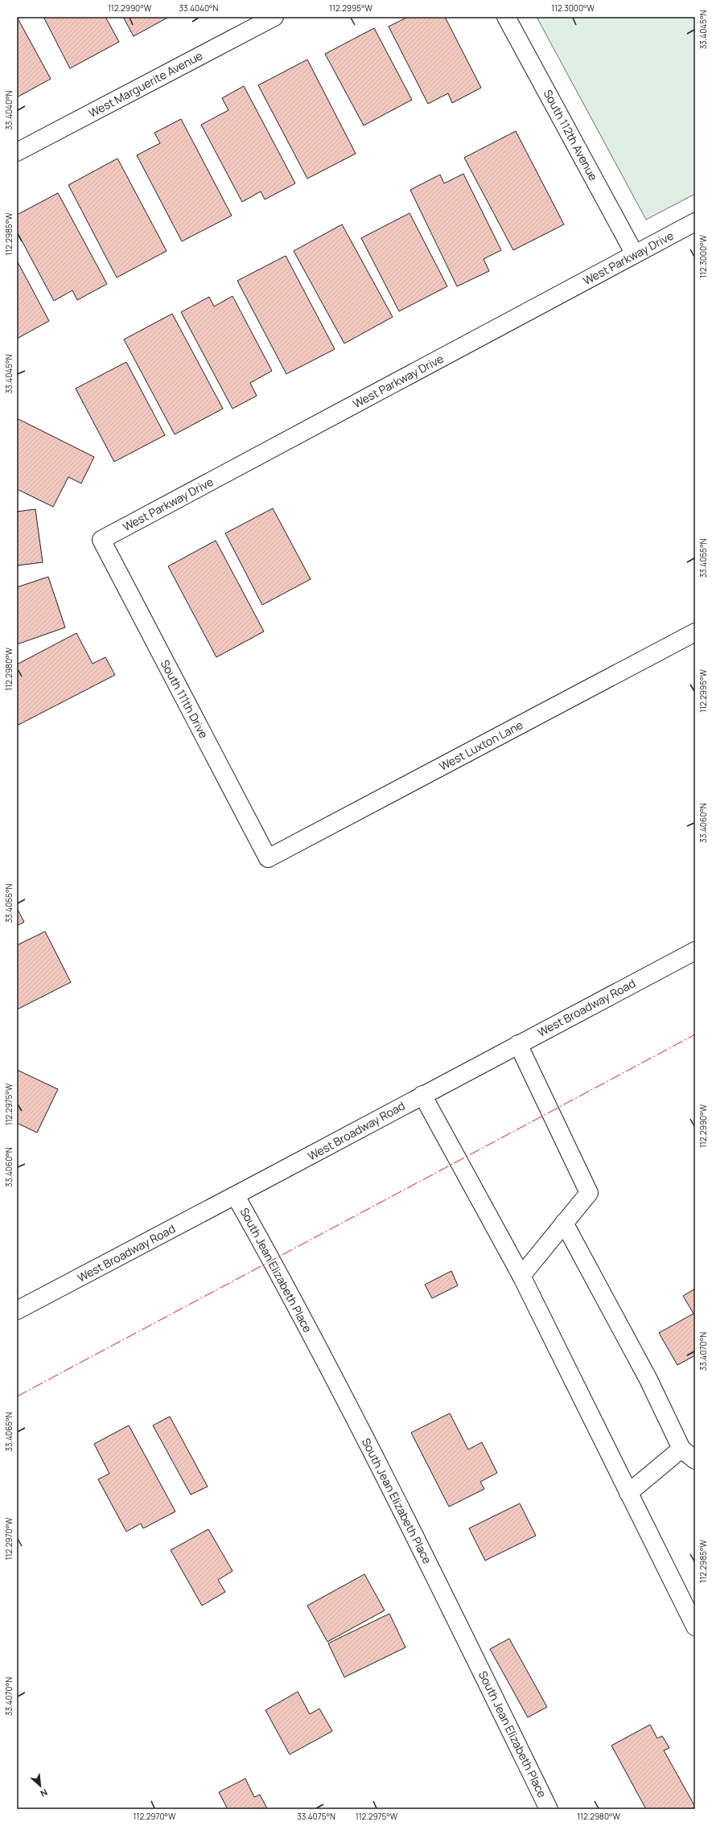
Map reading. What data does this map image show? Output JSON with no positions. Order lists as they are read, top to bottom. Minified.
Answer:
{"streets":{"street":["West Marguerite Avenue","South 112th Avenue","West Parkway Drive","South 111th Drive","West Luxton Lane","West Broadway Road","South Jean Elizabeth Place"]},"crossings":[["South 112th Avenue","West Parkway Drive"],["West Parkway Drive","South 111th Drive"],["South 111th Drive","West Luxton Lane"],["West Broadway Road","South Jean Elizabeth Place"]],"north":"bottom right","coordinates":["112.2990°W","33.4040°N","112.2995°W","112.3000°W","33.4045°N","112.2985°W","33.4055°N","112.2980°W","33.4060°N","112.2975°W","33.4070°N","33.4065°N","112.2970°W","33.4075°N"]}
